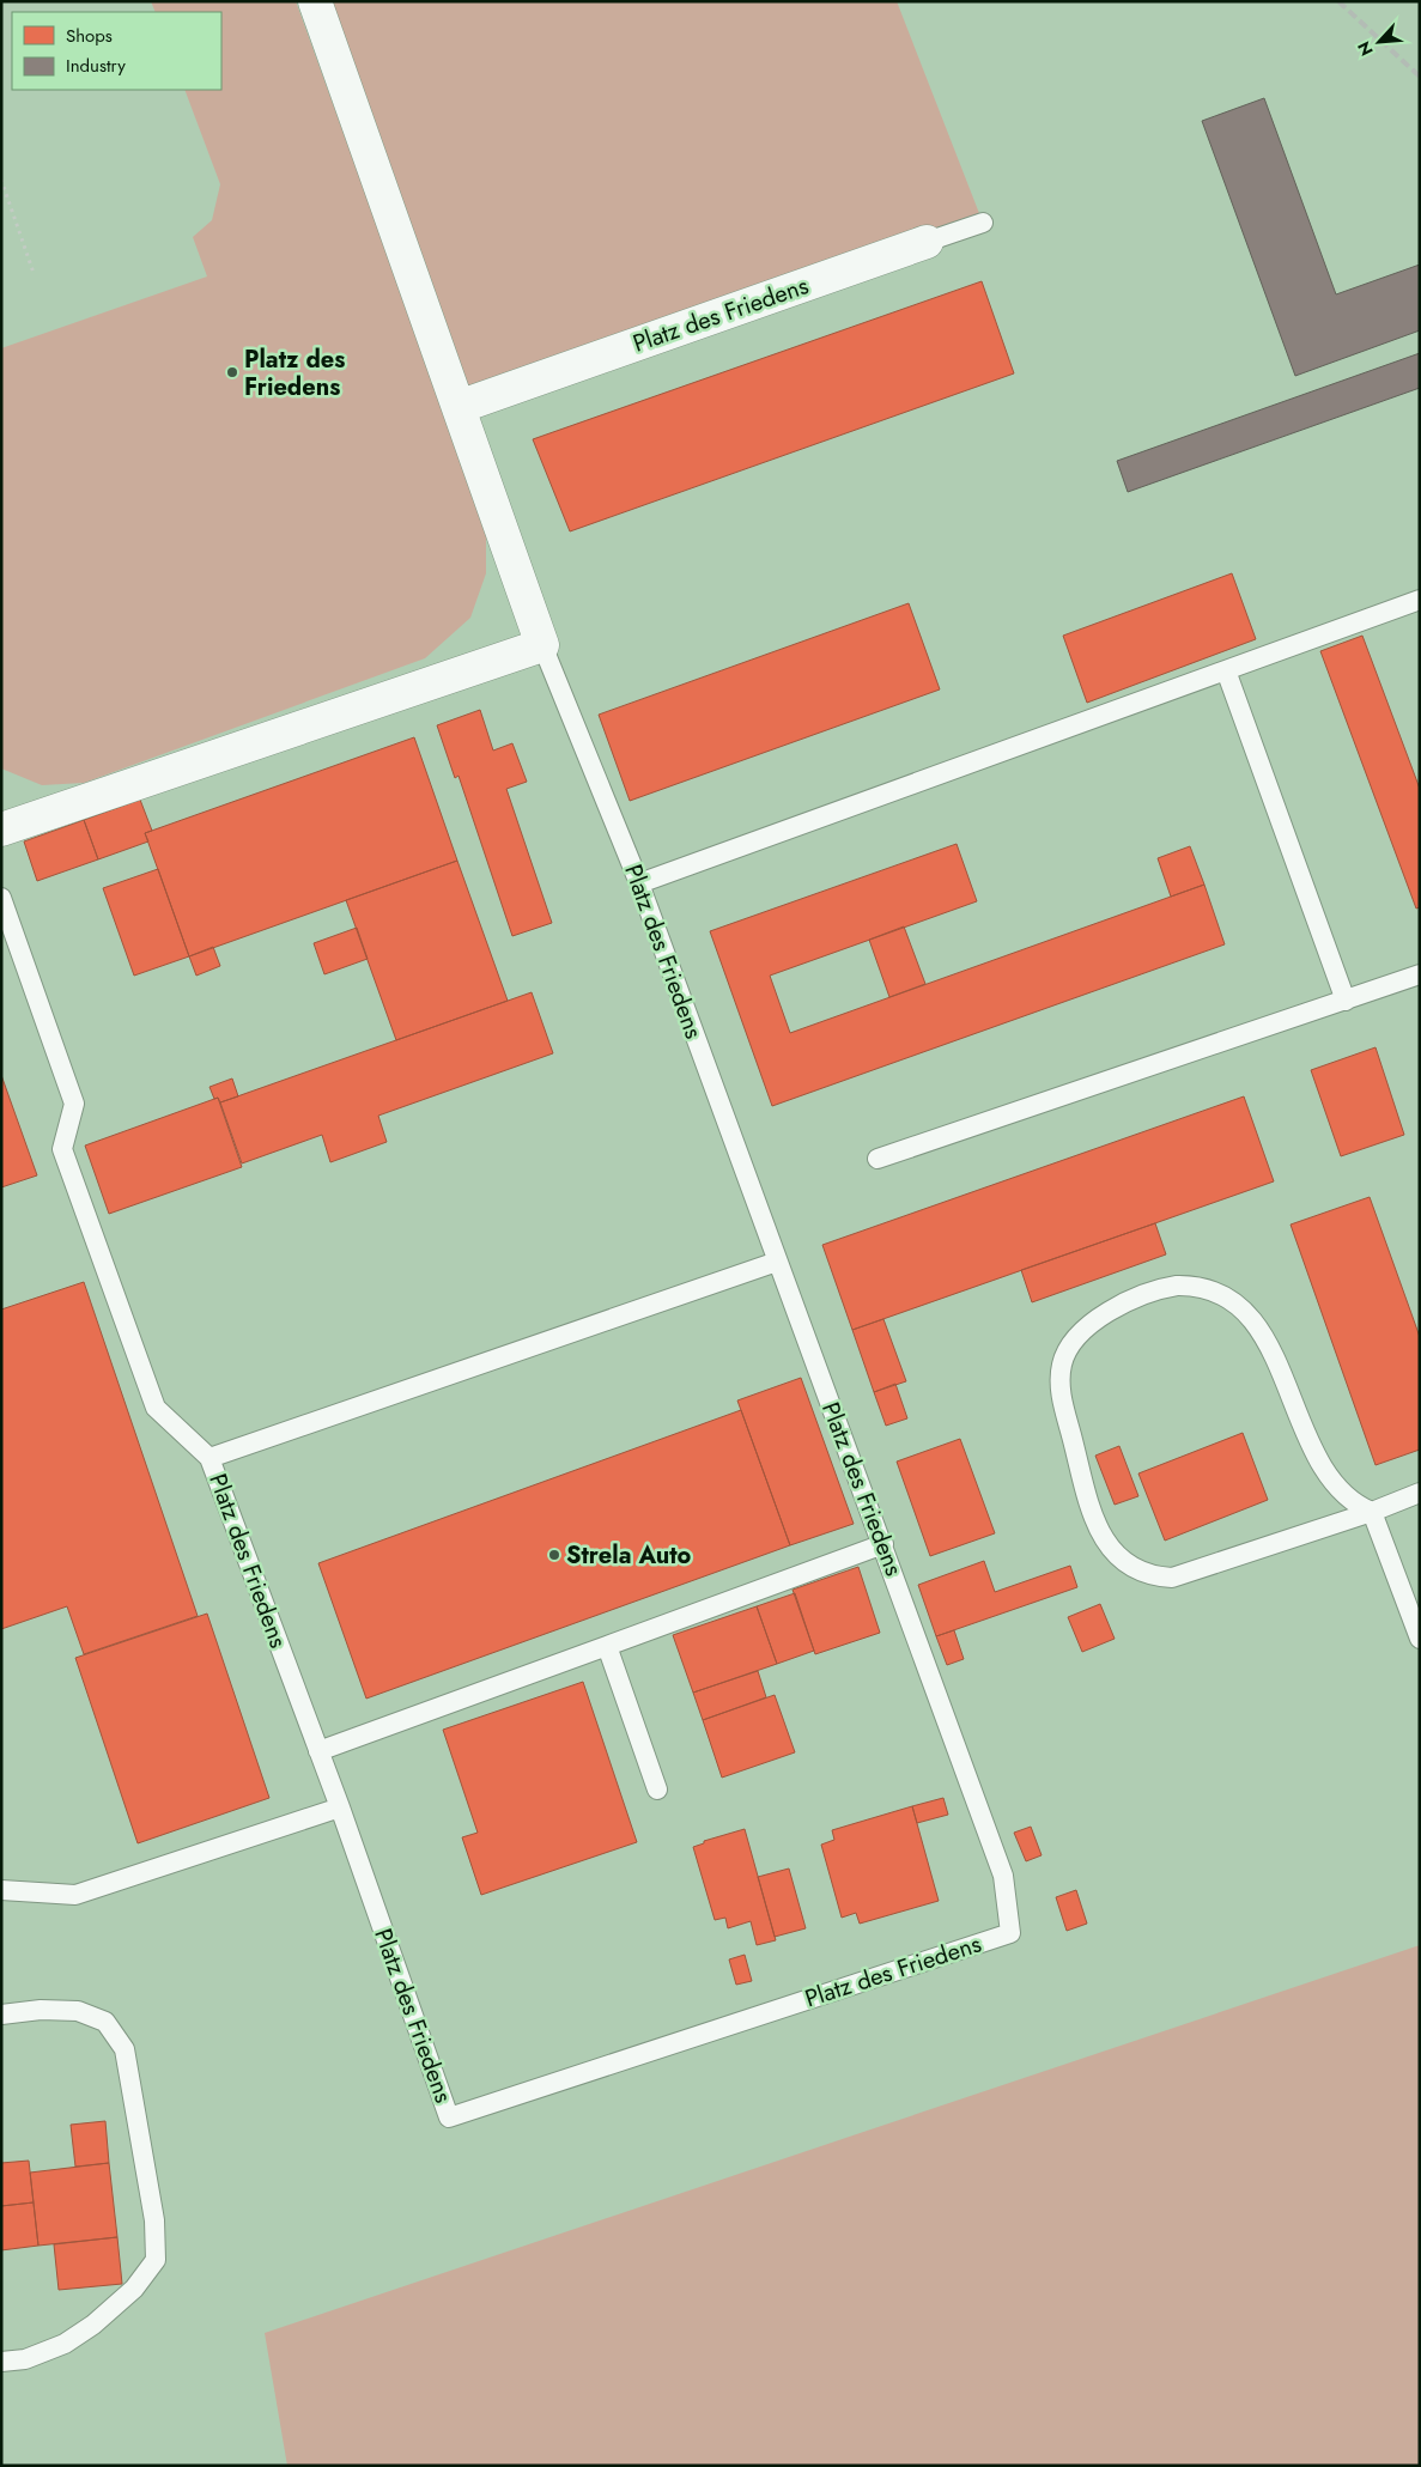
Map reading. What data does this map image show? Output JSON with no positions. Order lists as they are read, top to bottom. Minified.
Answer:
{"streets":{"street":["Platz des Friedens"]},"places":["Platz des Friedens","Strela Auto"],"legend":["Shops","Industry"],"north":"bottom left"}
